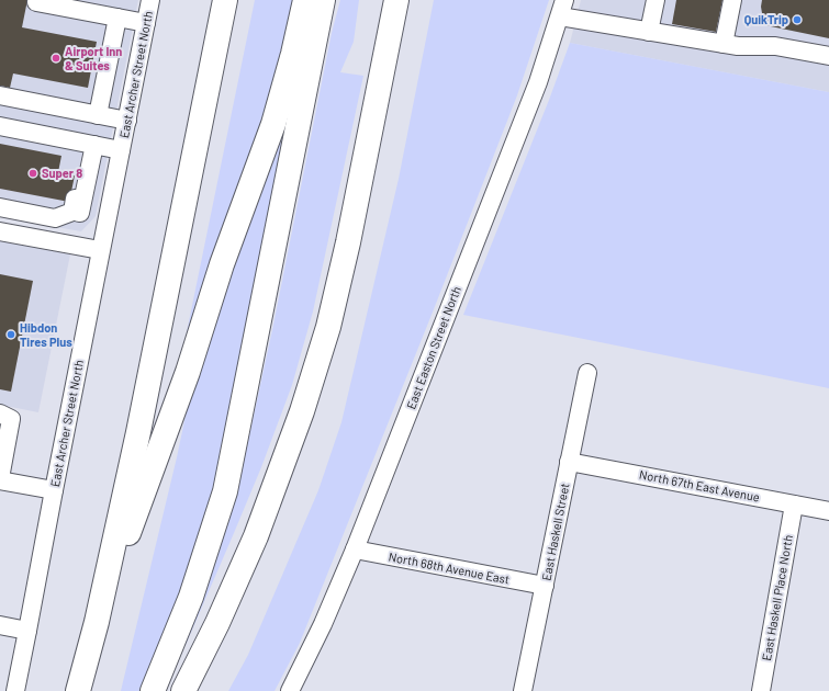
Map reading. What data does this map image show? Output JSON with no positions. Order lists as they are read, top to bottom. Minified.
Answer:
{"streets":{"street":["East Archer Street North","East Easton Street North","North 67th East Avenue","East Haskell Street","North 68th Avenue East","East Haskell Place North"]},"crossings":[["East Easton Street North","North 68th Avenue East"],["North 67th East Avenue","East Haskell Street"],["North 67th East Avenue","East Haskell Place North"],["East Haskell Street","North 68th Avenue East"]],"places":["QuikTrip","Airport Inn & Suites","Super 8","Hibdon Tires Plus"]}
